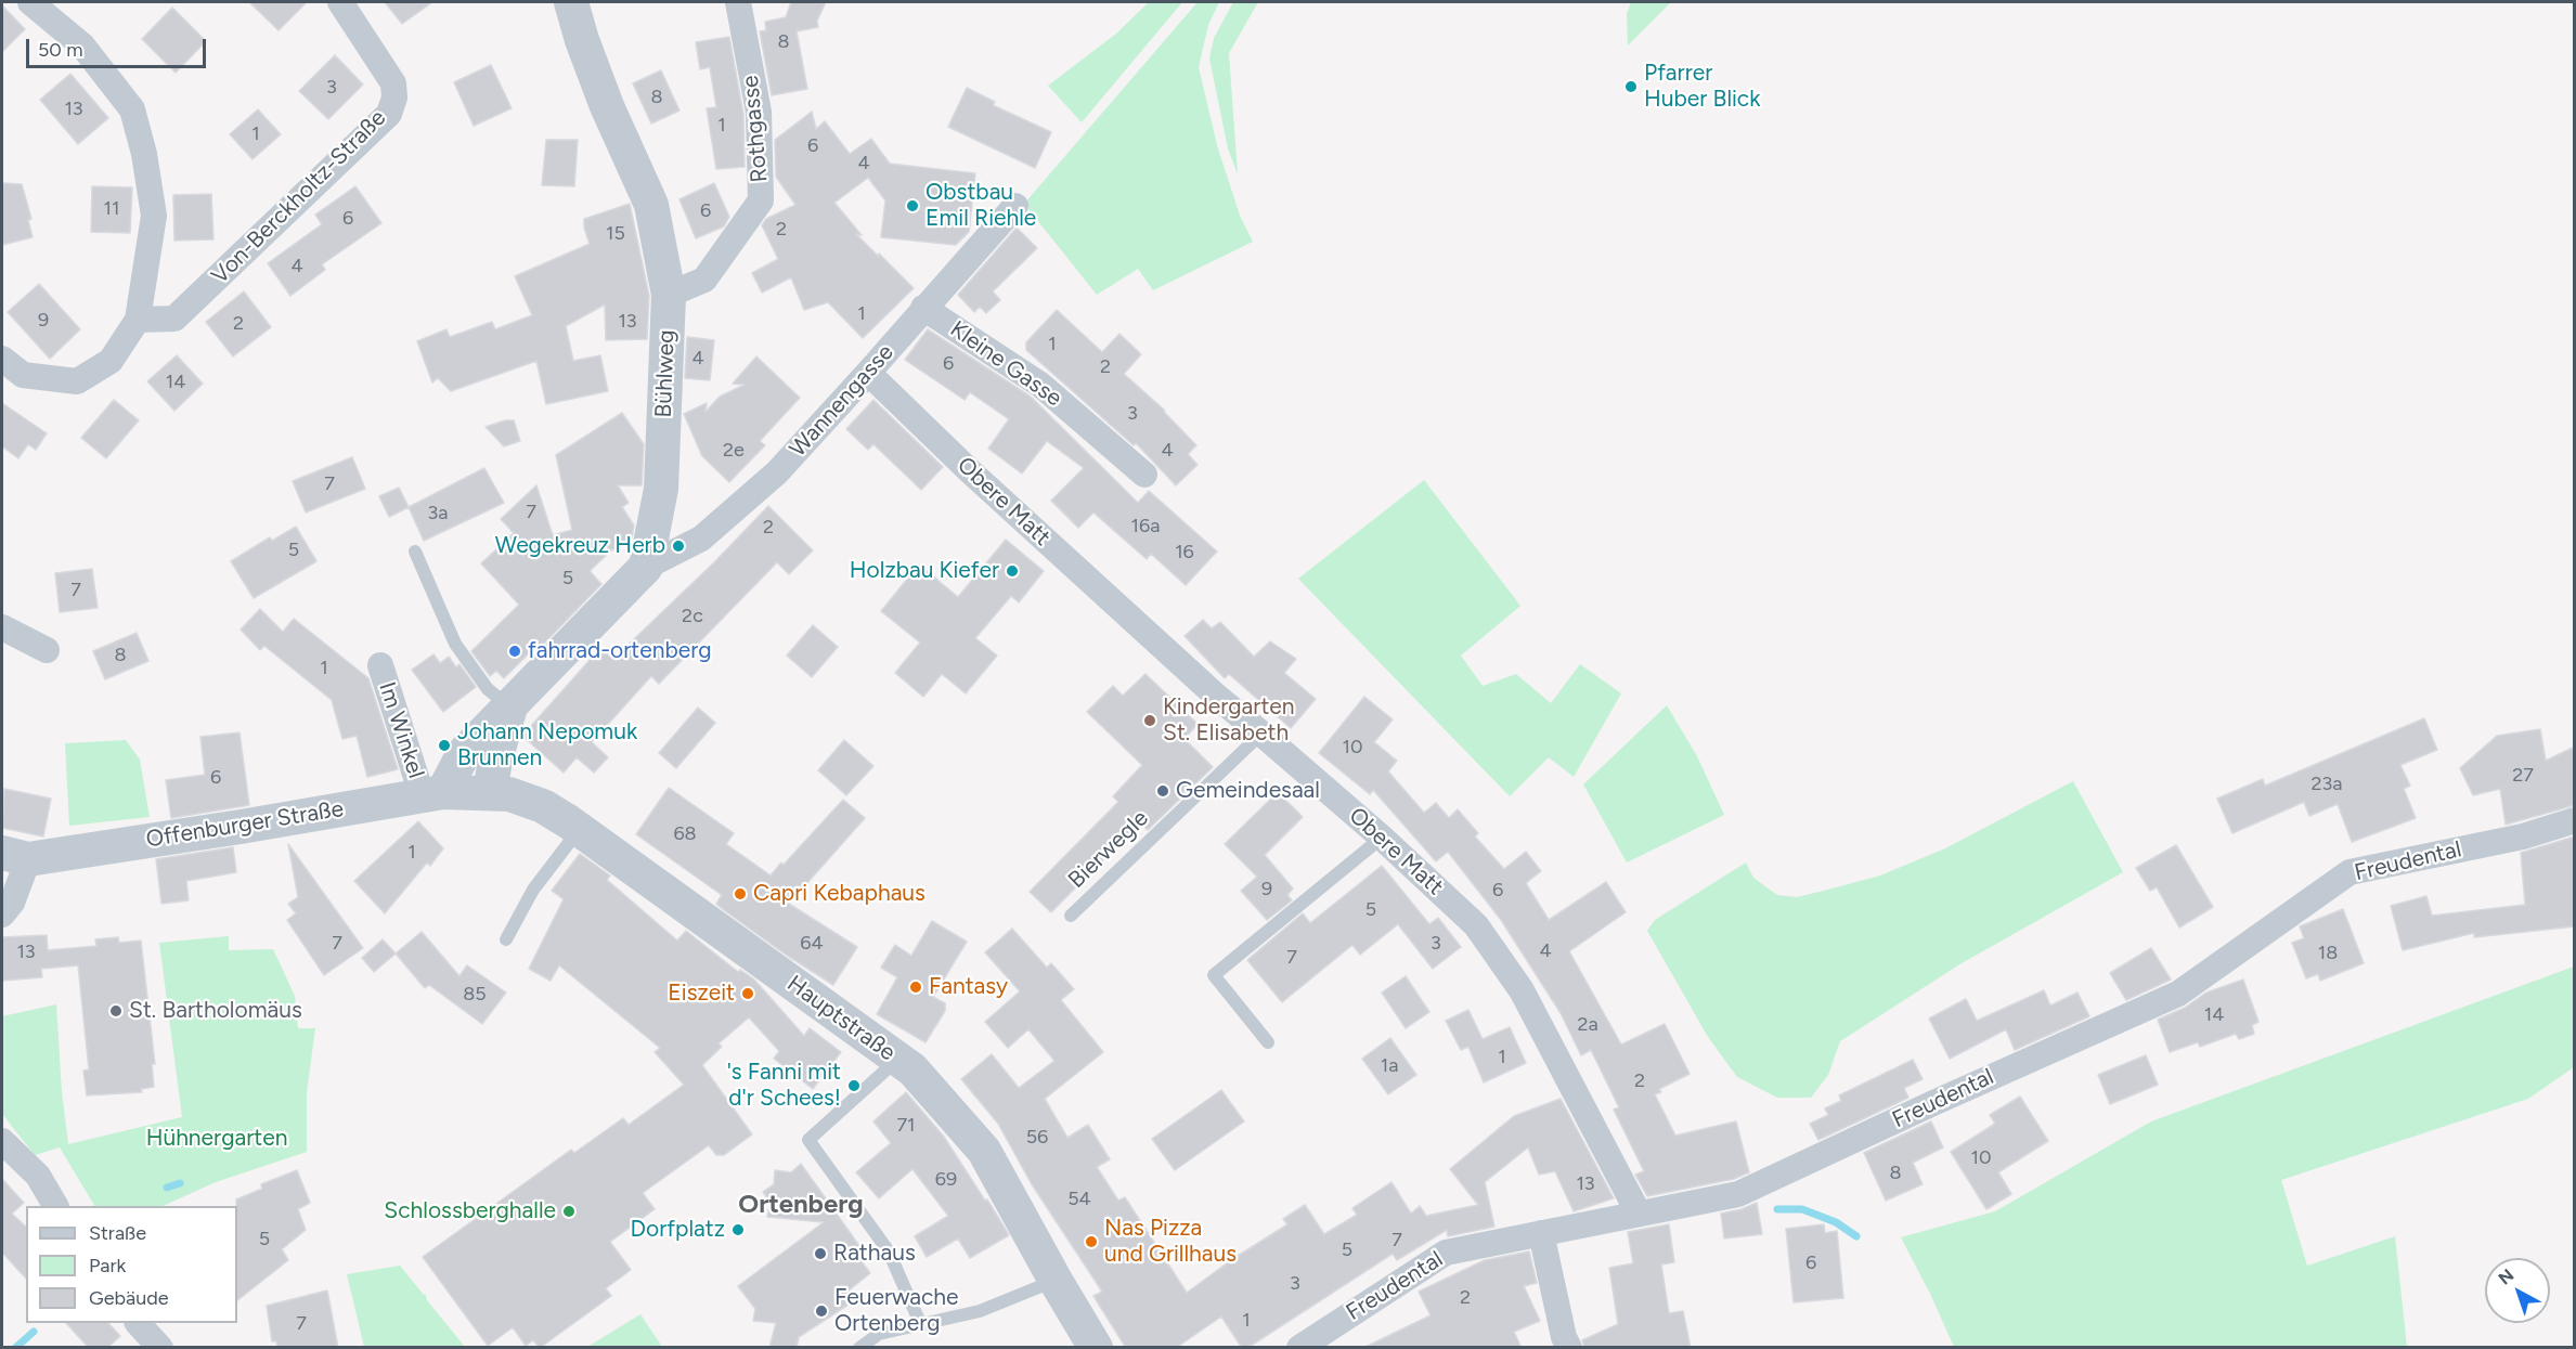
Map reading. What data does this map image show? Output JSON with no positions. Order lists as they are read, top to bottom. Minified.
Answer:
{"streets":{"street":["Rothgasse","Von-Berckholtz-Straße","Kleine Gasse","Bühlweg","Wannengasse","Obere Matt","Im Winkel","Offenburger Straße","Freudental","Hauptstraße"],"lane":["Bierwegle"]},"crossings":[["Rothgasse","Bühlweg"],["Kleine Gasse","Wannengasse"],["Bühlweg","Wannengasse"],["Wannengasse","Obere Matt"],["Obere Matt","Bierwegle"],["Obere Matt","Freudental"],["Im Winkel","Offenburger Straße"],["Offenburger Straße","Hauptstraße"]],"districts":["Ortenberg"],"parks":["Hühnergarten"],"places":["Pfarrer Huber Blick","Obstbau Emil Riehle","Wegekreuz Herb","Holzbau Kiefer","fahrrad-ortenberg","Kindergarten St. Elisabeth","Johann Nepomuk Brunnen","Gemeindesaal","Capri Kebaphaus","Fantasy","Eiszeit","St. Bartholomäus","'s Fanni mit d'r Schees!","Schlossberghalle","Dorfplatz","Nas Pizza und Grillhaus","Rathaus","Feuerwache Ortenberg"],"house_numbers":["8","3","8","13","1","1","6","4","11","6","6","2","15","4","1","9","13","2","1","4","6","2","14","3","2e","4","7","7","3a","16a","2","5","16","5","7","2c","8","1","10","27","6","23a","68","1","9","6","5","7","64","3","4","13","18","7","85","14","2a","1","1a","2","71","56","10","8","69","13","54","5","7","5","6","3","2","1","7"],"legend":["Straße","Park","Gebäude"],"scale_bar":"50 m","north":"top left"}
